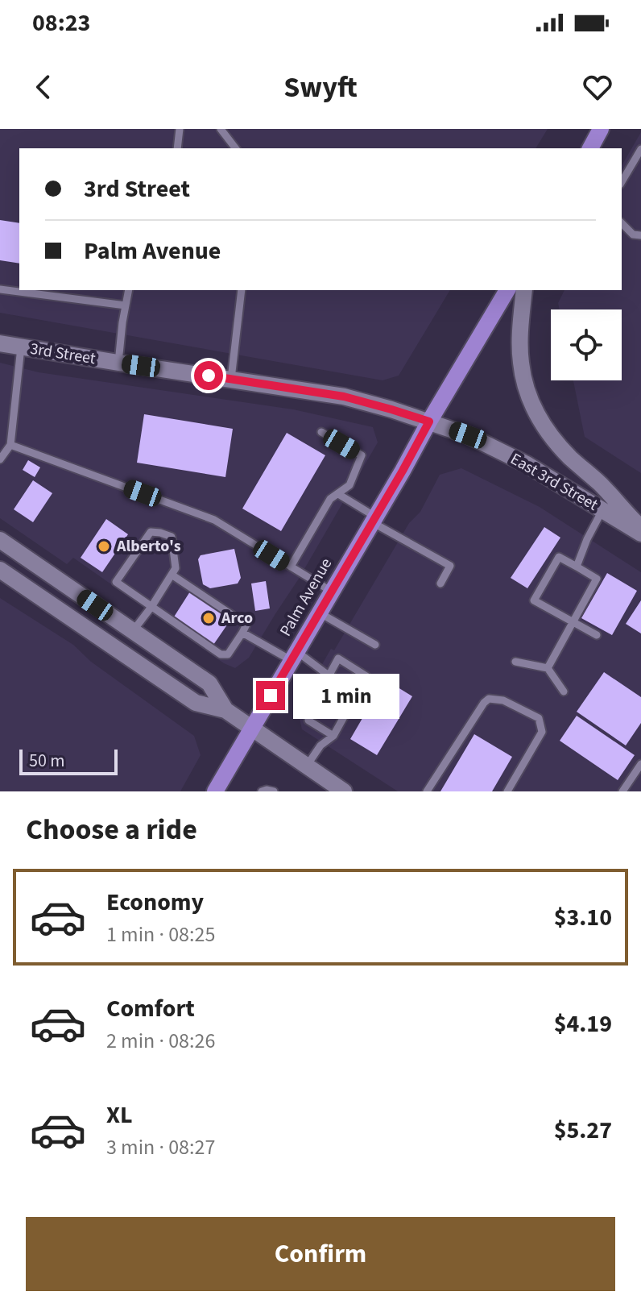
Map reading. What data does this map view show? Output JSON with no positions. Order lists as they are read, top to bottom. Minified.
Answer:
{"streets":{"main road":["3rd Street","East 3rd Street","Palm Avenue"]},"crossings":[["3rd Street","East 3rd Street"],["3rd Street","Palm Avenue"],["East 3rd Street","Palm Avenue"]],"places":["Alberto's","Arco"],"scale_bar":"50 m","page":{"status":"08:23","header":"Swyft","banner":["3rd Street","Palm Avenue"],"bubble":"1 min","scale":"50 m","heading":"Choose a ride","list":[{"name":"Economy","note":"1 min · 08:25","value":"$3.10"},{"name":"Comfort","note":"2 min · 08:26","value":"$4.19"},{"name":"XL","note":"3 min · 08:27","value":"$5.27"}],"buttons":"Confirm"}}
